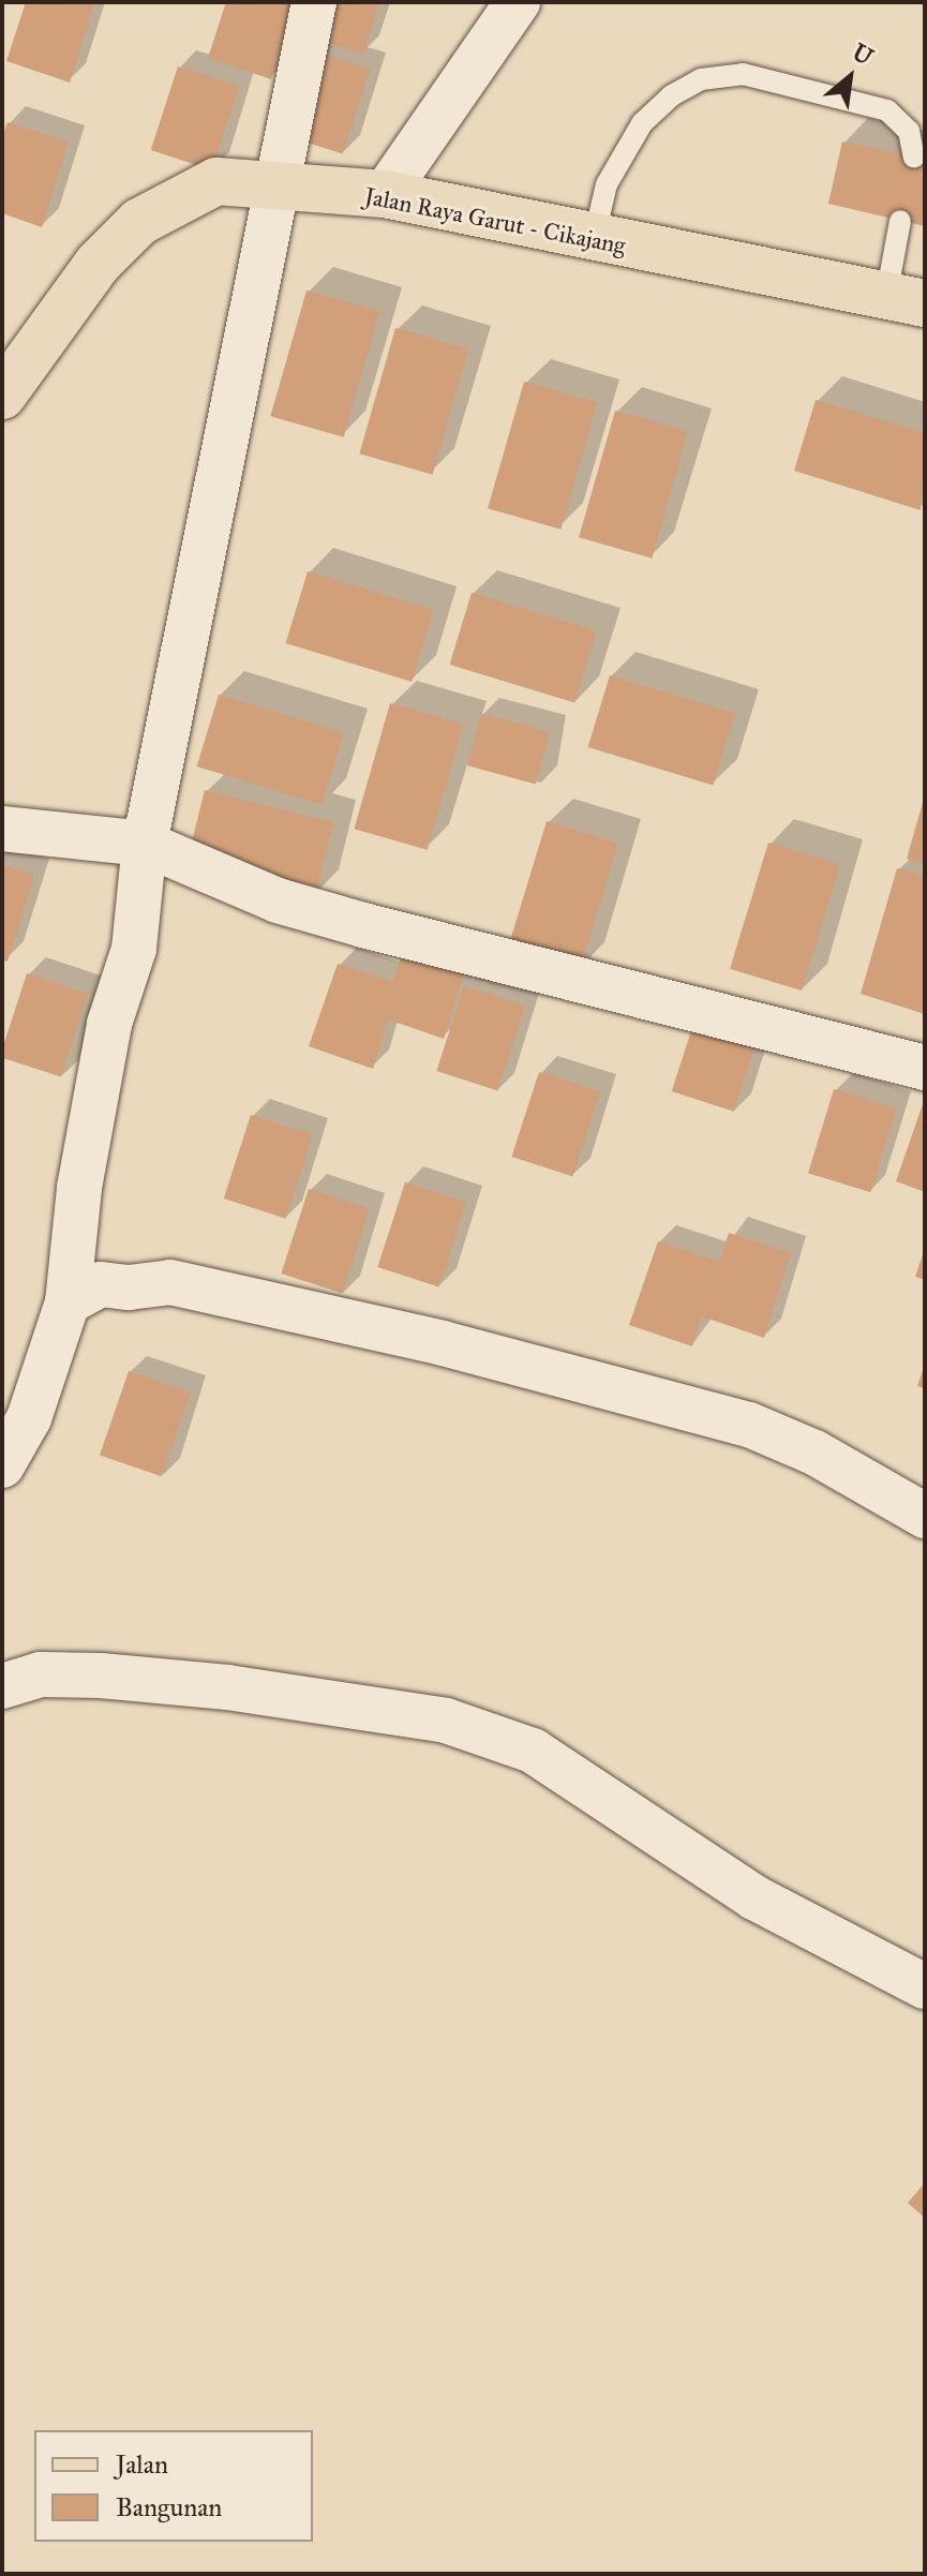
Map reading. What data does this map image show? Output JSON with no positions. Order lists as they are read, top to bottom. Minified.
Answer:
{"streets":{"main road":["Jalan Raya Garut - Cikajang"]},"legend":["Jalan","Bangunan"],"north":"top right"}
